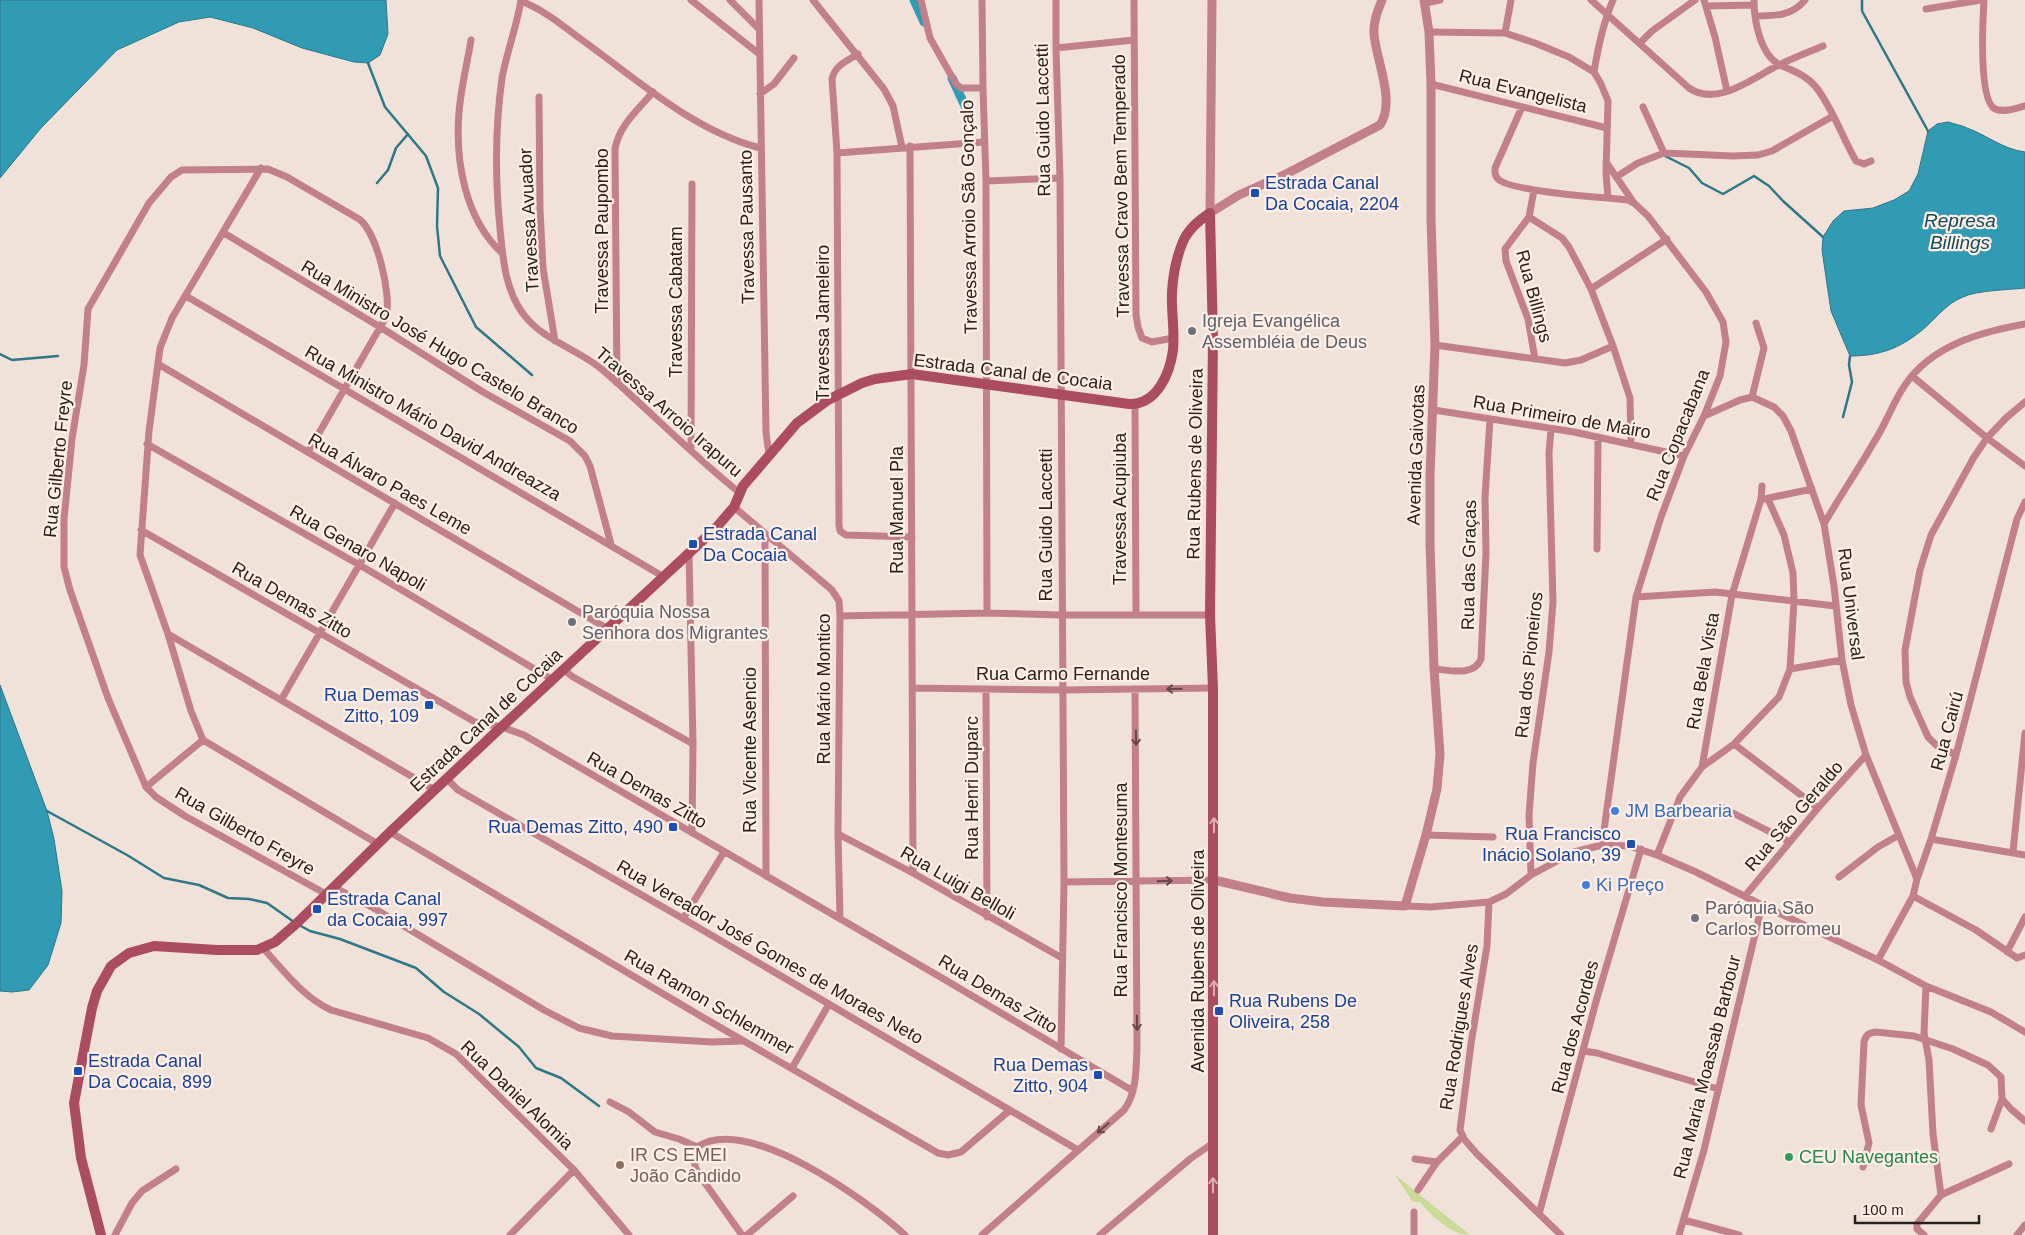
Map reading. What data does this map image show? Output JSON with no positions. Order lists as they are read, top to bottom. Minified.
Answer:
{"streets":{"main road":["Estrada Canal de Cocaia","Rua Rubens de Oliveira","Avenida Rubens de Oliveira"],"street":["Rua Evangelista","Rua Guido Laccetti","Travessa Cravo Bem Temperado","Travessa Arroio São Gonçalo","Travessa Avuador","Travessa Pausanto","Travessa Paupombo","Rua Billings","Travessa Cabatam","Travessa Jameleiro","Rua Ministro José Hugo Castelo Branco","Travessa Arroio Irapuru","Rua Primeiro de Mairo","Rua Ministro Mário David Andreazza","Rua Copacabana","Avenida Gaivotas","Rua Gilberto Freyre","Rua Álvaro Paes Leme","Travessa Acupiuba","Rua Manuel Pla","Rua Genaro Napoli","Rua das Graças","Rua Demas Zitto","Rua Universal","Rua dos Pioneiros","Rua Bela Vista","Rua Carmo Fernande","Rua Mário Montico","Rua Cairú","Rua Vicente Asencio","Rua Henri Duparc","Rua São Geraldo","Rua Luigi Belloli","Rua Francisco Montesuma","Rua Vereador José Gomes de Moraes Neto","Rua Ramon Schlemmer","Rua Rodrigues Alves","Rua dos Acordes","Rua Maria Moassab Barbour","Rua Daniel Alomia"]},"crossings":[["Rua Evangelista","Avenida Gaivotas"],["Rua Guido Laccetti","Estrada Canal de Cocaia"],["Rua Guido Laccetti","Rua Demas Zitto"],["Rua Guido Laccetti","Rua Carmo Fernande"],["Rua Guido Laccetti","Rua Luigi Belloli"],["Travessa Cravo Bem Temperado","Estrada Canal de Cocaia"],["Travessa Arroio São Gonçalo","Estrada Canal de Cocaia"],["Travessa Avuador","Travessa Arroio Irapuru"],["Travessa Pausanto","Estrada Canal de Cocaia"],["Travessa Paupombo","Travessa Arroio Irapuru"],["Travessa Cabatam","Travessa Arroio Irapuru"],["Travessa Jameleiro","Estrada Canal de Cocaia"],["Travessa Jameleiro","Rua Manuel Pla"],["Rua Ministro José Hugo Castelo Branco","Rua Ministro Mário David Andreazza"],["Estrada Canal de Cocaia","Travessa Arroio Irapuru"],["Estrada Canal de Cocaia","Rua Ministro Mário David Andreazza"],["Estrada Canal de Cocaia","Rua Gilberto Freyre"],["Estrada Canal de Cocaia","Rua Rubens de Oliveira"],["Estrada Canal de Cocaia","Rua Álvaro Paes Leme"],["Estrada Canal de Cocaia","Travessa Acupiuba"],["Estrada Canal de Cocaia","Rua Manuel Pla"],["Estrada Canal de Cocaia","Rua Genaro Napoli"],["Estrada Canal de Cocaia","Rua Demas Zitto"],["Estrada Canal de Cocaia","Rua Mário Montico"],["Estrada Canal de Cocaia","Rua Vereador José Gomes de Moraes Neto"],["Estrada Canal de Cocaia","Rua Ramon Schlemmer"],["Estrada Canal de Cocaia","Rua Daniel Alomia"],["Rua Primeiro de Mairo","Rua Copacabana"],["Rua Primeiro de Mairo","Avenida Gaivotas"],["Rua Primeiro de Mairo","Rua das Graças"],["Rua Primeiro de Mairo","Rua dos Pioneiros"],["Avenida Gaivotas","Rua das Graças"],["Rua Gilberto Freyre","Rua Ramon Schlemmer"],["Rua Rubens de Oliveira","Rua Carmo Fernande"],["Rua Rubens de Oliveira","Avenida Rubens de Oliveira"],["Rua Manuel Pla","Rua Carmo Fernande"],["Rua Manuel Pla","Rua Luigi Belloli"],["Rua Demas Zitto","Rua Mário Montico"],["Rua Demas Zitto","Rua Vicente Asencio"],["Rua Demas Zitto","Rua Francisco Montesuma"],["Rua Universal","Rua Cairú"],["Rua Universal","Rua São Geraldo"],["Rua Carmo Fernande","Rua Henri Duparc"],["Rua Carmo Fernande","Rua Francisco Montesuma"],["Rua Carmo Fernande","Avenida Rubens de Oliveira"],["Rua Mário Montico","Rua Vicente Asencio"],["Rua Mário Montico","Rua Luigi Belloli"],["Rua Henri Duparc","Rua Luigi Belloli"],["Rua Vereador José Gomes de Moraes Neto","Rua Ramon Schlemmer"],["Rua Rodrigues Alves","Rua dos Acordes"]],"one_way":["Rua Francisco Montesuma","Avenida Rubens de Oliveira"],"water":["Represa Billings"],"places":{"transit":["Estrada Canal Da Cocaia, 2204","Estrada Canal Da Cocaia","Rua Demas Zitto, 109","Rua Demas Zitto, 490","Rua Francisco Inácio Solano, 39","Estrada Canal da Cocaia, 997","Rua Rubens De Oliveira, 258","Estrada Canal Da Cocaia, 899","Rua Demas Zitto, 904"],"other":["Igreja Evangélica Assembléia de Deus","Paróquia Nossa Senhora dos Migrantes","JM Barbearia","Ki Preço","Paróquia São Carlos Borromeu","CEU Navegantes","IR CS EMEI João Cândido"]},"scale_bar":"100 m"}
